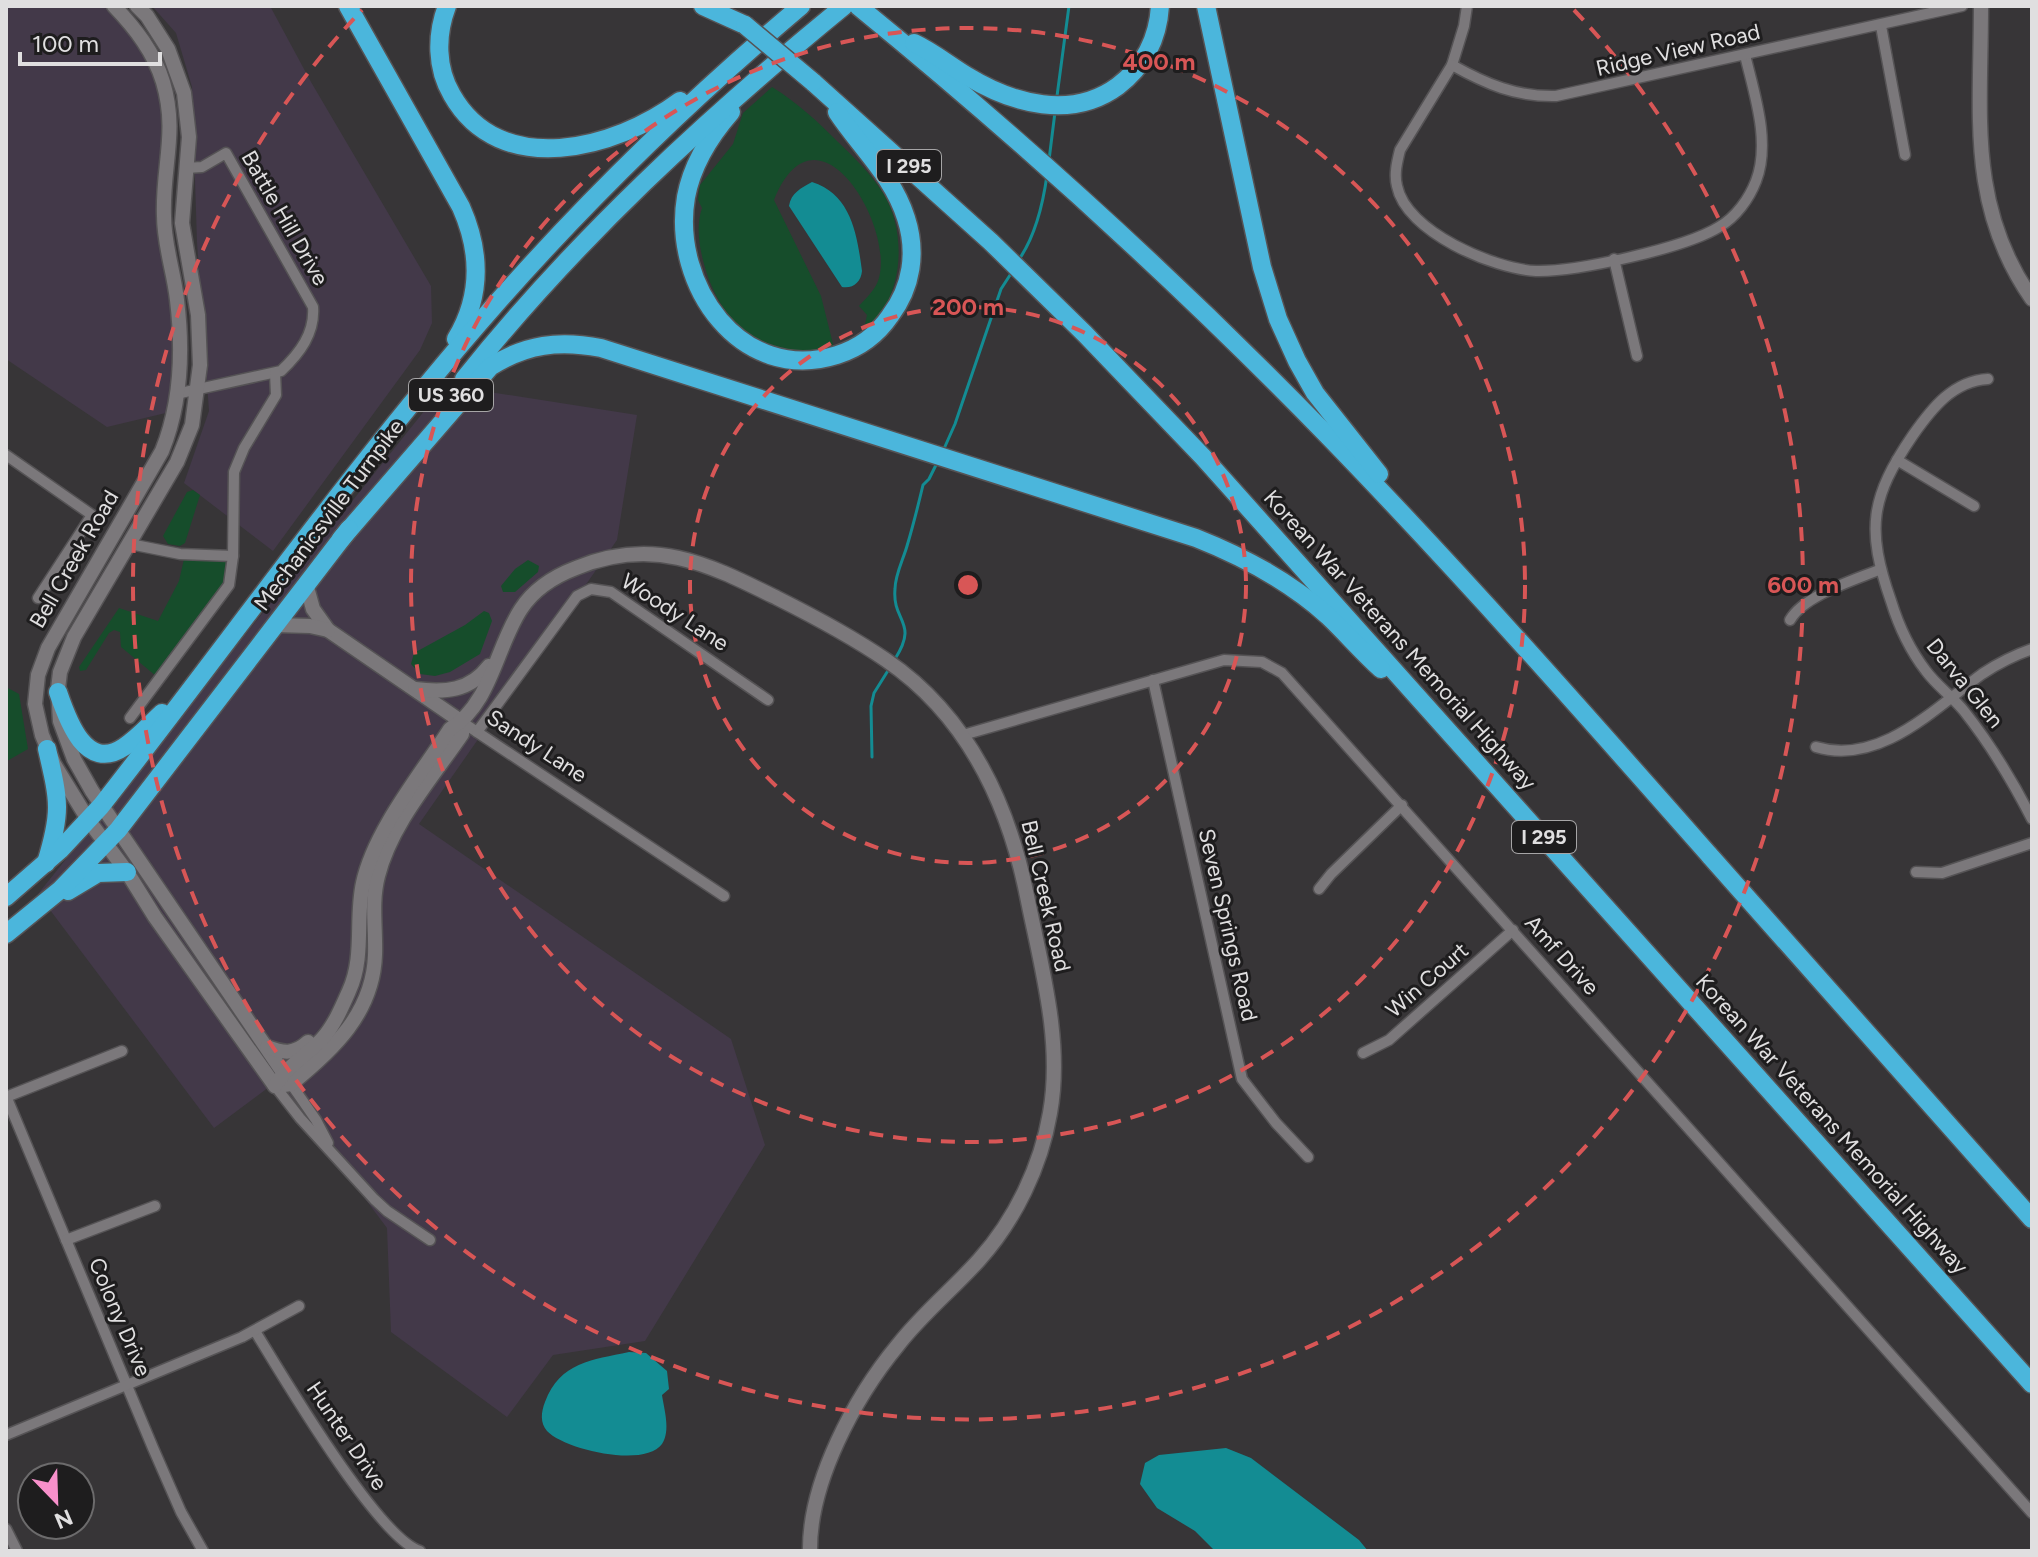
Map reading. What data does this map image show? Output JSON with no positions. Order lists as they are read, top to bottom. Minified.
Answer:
{"streets":{"highway":["I 295","US 360","Mechanicsville Turnpike","Korean War Veterans Memorial Highway"],"street":["Ridge View Road","Battle Hill Drive","Bell Creek Road","Woody Lane","Darva Glen","Sandy Lane","Seven Springs Road","Amf Drive","Win Court","Colony Drive","Hunter Drive"]},"crossings":[["Battle Hill Drive","Bell Creek Road"],["Mechanicsville Turnpike","Bell Creek Road"],["Mechanicsville Turnpike","Sandy Lane"],["Bell Creek Road","Sandy Lane"],["Bell Creek Road","Amf Drive"],["Woody Lane","Sandy Lane"],["Seven Springs Road","Amf Drive"],["Amf Drive","Win Court"]],"scale_bar":"100 m","north":"bottom right","rings":["400 m","200 m","600 m"]}
